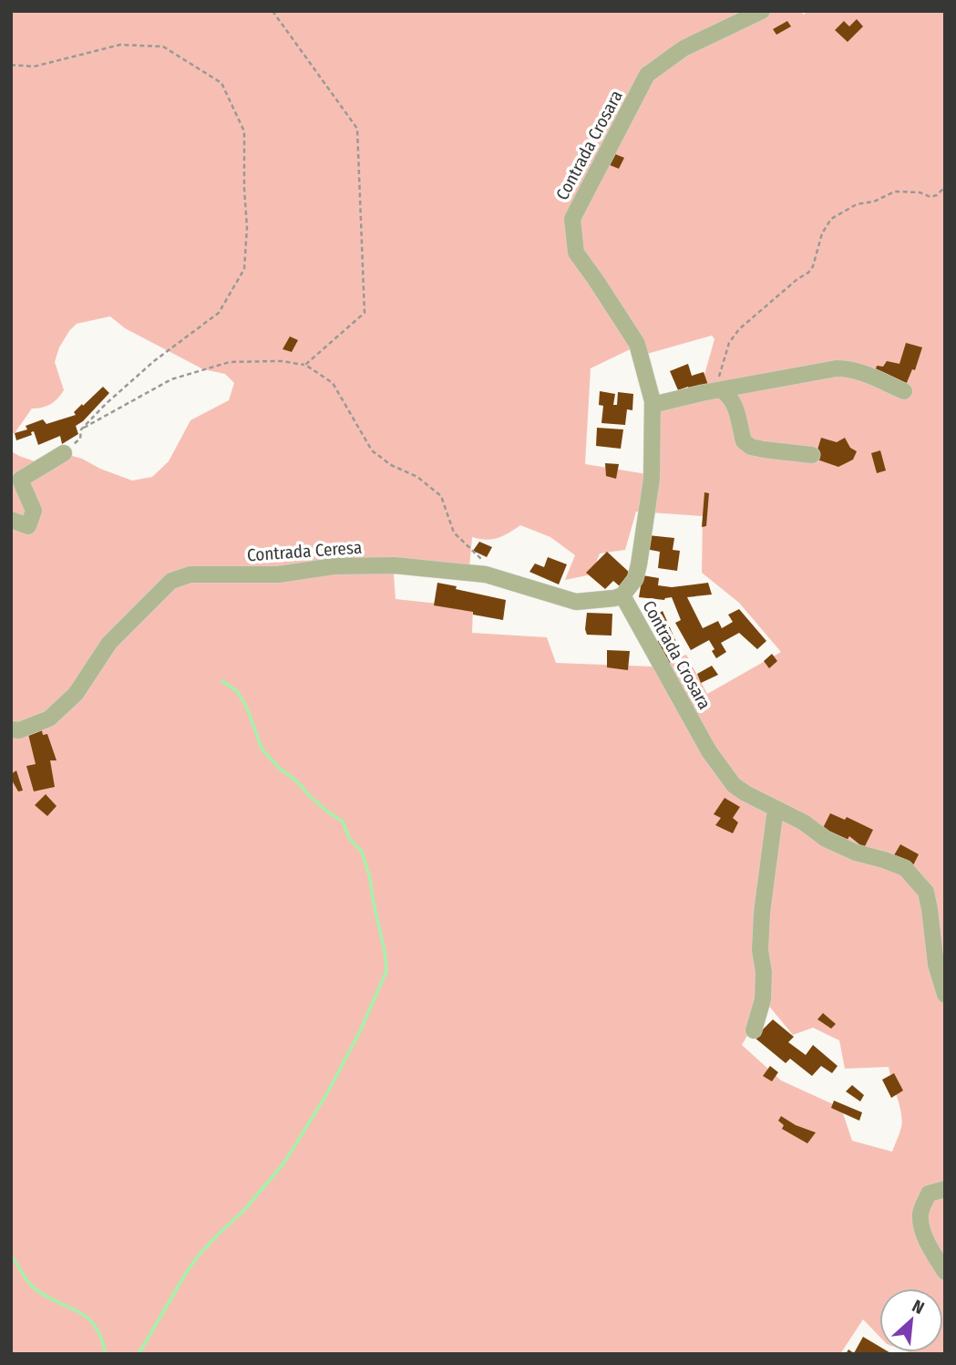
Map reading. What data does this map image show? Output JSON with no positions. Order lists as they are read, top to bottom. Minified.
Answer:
{"streets":{"street":["Contrada Crosara","Contrada Ceresa"]},"crossings":[["Contrada Crosara","Contrada Ceresa"]],"north":"top right"}
